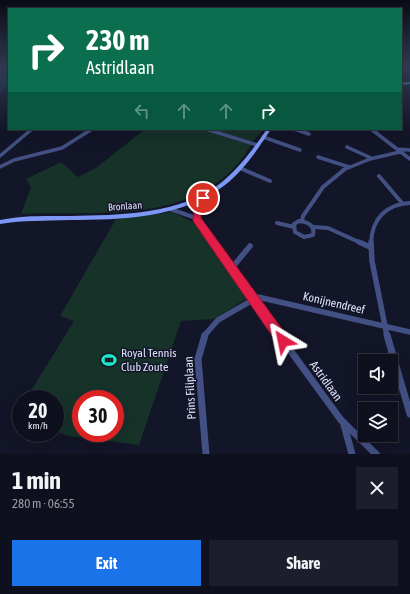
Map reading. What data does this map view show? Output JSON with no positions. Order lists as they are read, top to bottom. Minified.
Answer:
{"streets":{"street":["Bronlaan","Konijnendreef","Astridlaan","Prins Filiplaan"]},"crossings":[["Konijnendreef","Astridlaan"],["Konijnendreef","Prins Filiplaan"],["Astridlaan","Prins Filiplaan"]],"places":{"sports":["Royal Tennis Club Zoute"]},"page":{"turn":["230 m","Astridlaan"],"speed":"20 km/h","limit":"30","heading":["1 min","280 m · 06:55"],"buttons":["Exit","Share"]}}
